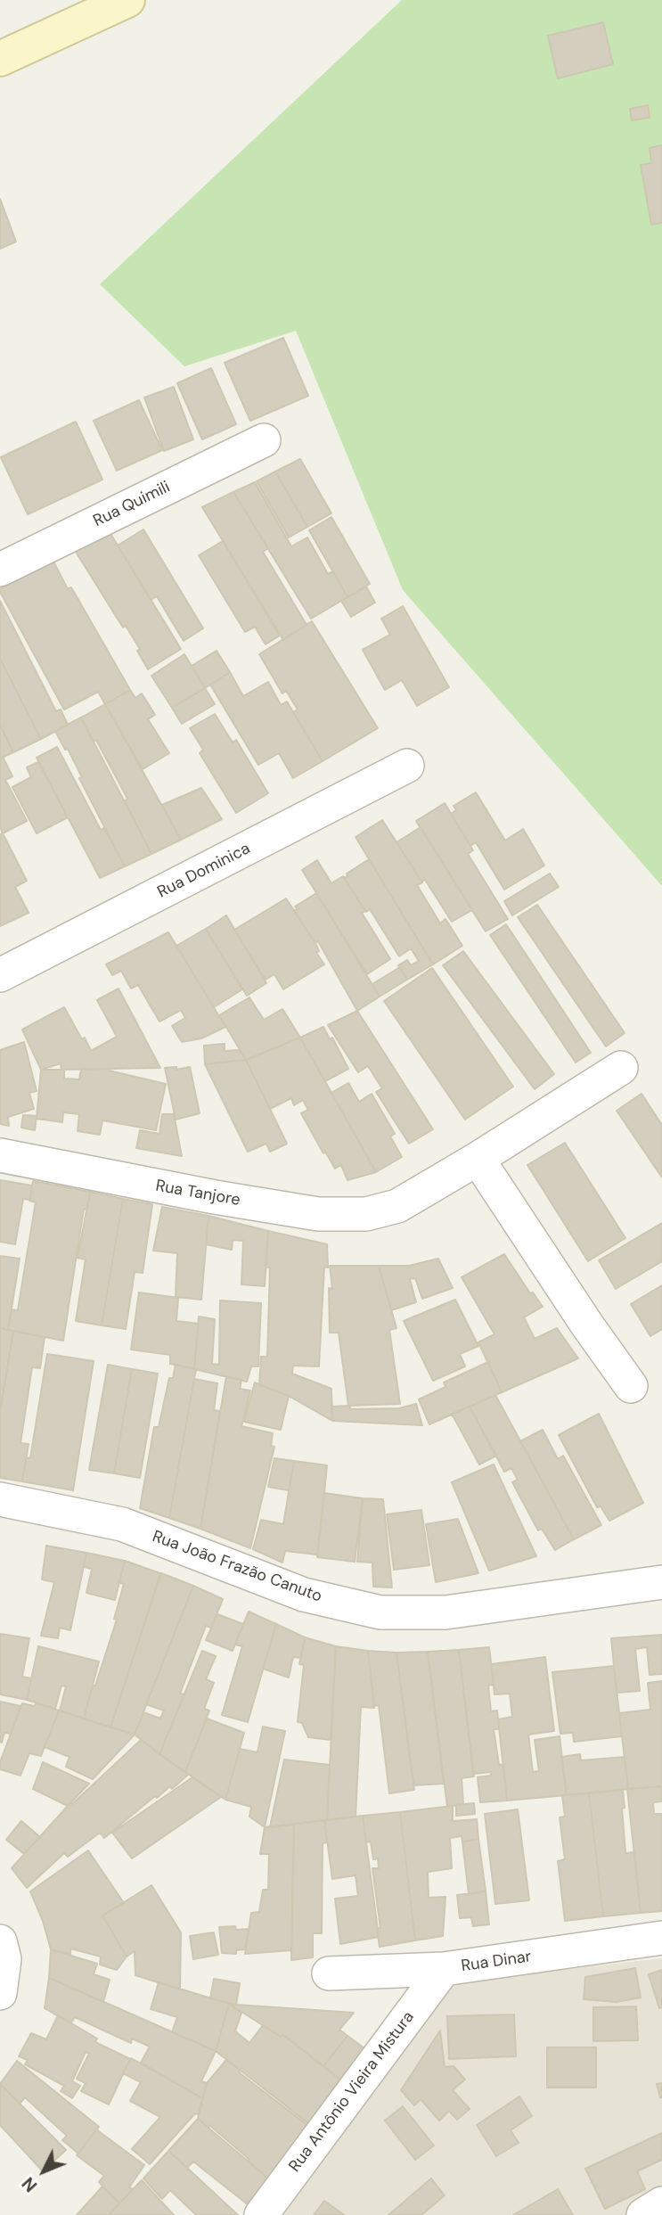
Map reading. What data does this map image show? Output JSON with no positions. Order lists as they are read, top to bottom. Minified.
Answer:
{"streets":{"street":["Rua Quimili","Rua Dominica","Rua Tanjore","Rua João Frazão Canuto","Rua Dinar","Rua Antônio Vieira Mistura"]},"crossings":[["Rua Dinar","Rua Antônio Vieira Mistura"]],"north":"bottom left"}
